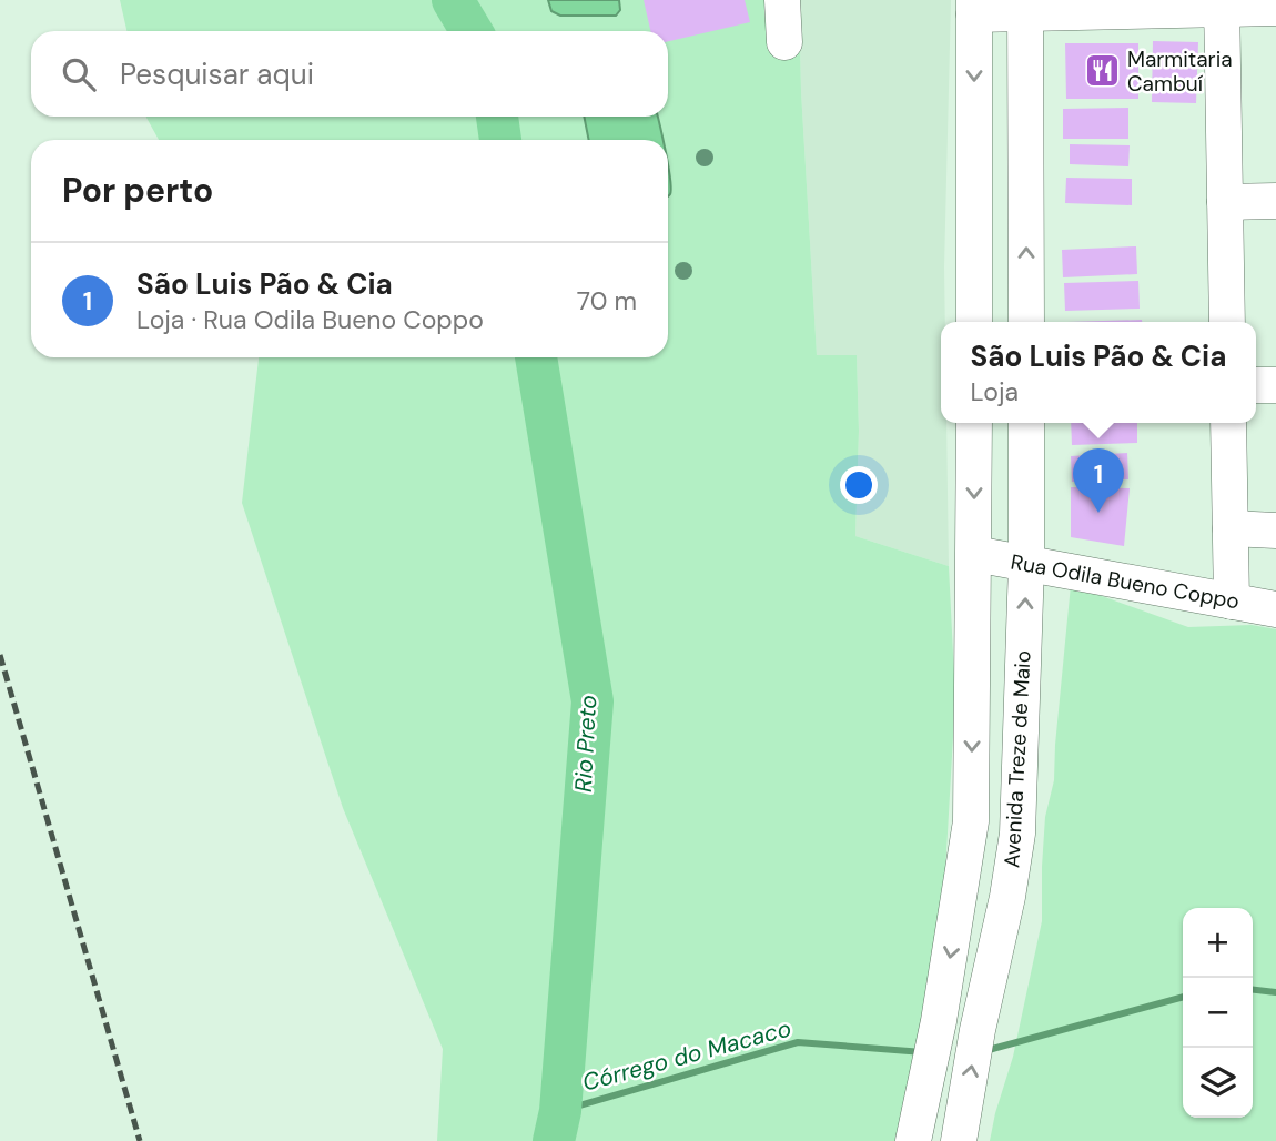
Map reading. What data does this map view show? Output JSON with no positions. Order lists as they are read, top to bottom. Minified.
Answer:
{"streets":{"street":["Rua Odila Bueno Coppo","Avenida Treze de Maio"]},"crossings":[["Rua Odila Bueno Coppo","Avenida Treze de Maio"]],"water":["Rio Preto","Córrego do Macaco"],"places":{"restaurant":["Marmitaria Cambuí"]},"page":{"search":"Pesquisar aqui","heading":"Por perto","list":[{"mark":"1","name":"São Luis Pão & Cia","note":"Loja · Rua Odila Bueno Coppo","value":"70 m"}],"popup":["São Luis Pão & Cia","Loja"],"pins":"1","map_buttons":["+","−"]}}
